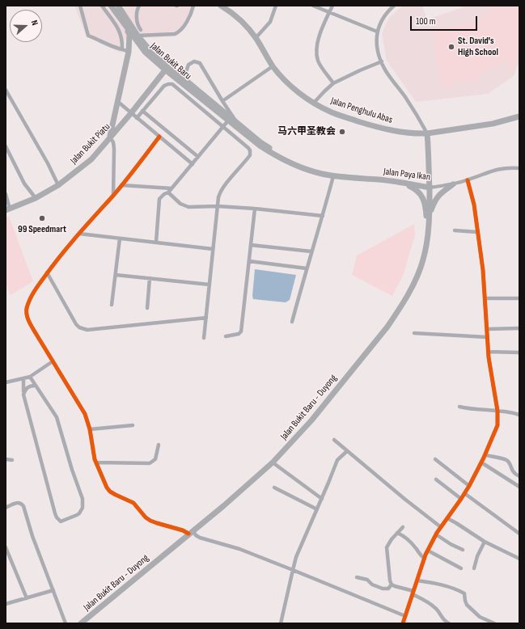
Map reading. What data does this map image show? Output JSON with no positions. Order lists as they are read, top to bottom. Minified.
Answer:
{"streets":{"main road":["Jalan Bukit Baru","Jalan Penghulu Abas","Jalan Bukit Piatu","Jalan Paya Ikan","Jalan Bukit Baru - Duyong"]},"crossings":[["Jalan Bukit Baru","Jalan Bukit Piatu"],["Jalan Bukit Baru","Jalan Paya Ikan"],["Jalan Penghulu Abas","Jalan Bukit Baru - Duyong"],["Jalan Paya Ikan","Jalan Bukit Baru - Duyong"]],"places":["St. David's High School","马六甲圣教会","99 Speedmart"],"scale_bar":"100 m","north":"right"}
